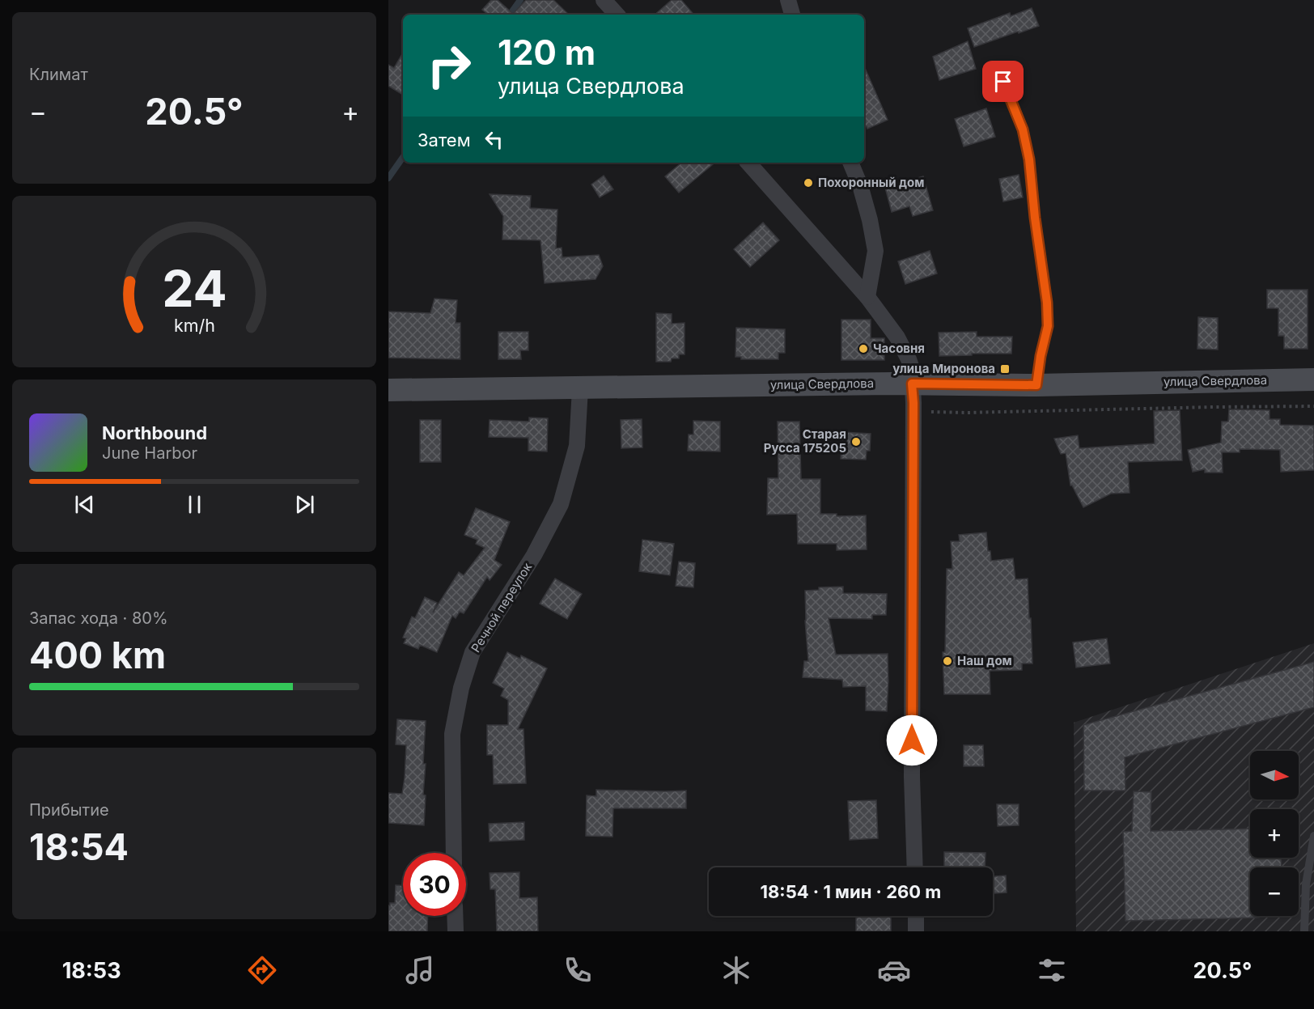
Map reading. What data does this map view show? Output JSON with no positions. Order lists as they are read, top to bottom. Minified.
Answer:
{"streets":{"street":["улица Свердлова","Речной переулок"]},"crossings":[["улица Свердлова","Речной переулок"]],"places":{"other":["Похоронный дом","Часовня","Старая Русса 175205","Наш дом"],"transit":["улица Миронова"]},"north":"right","page":{"tile":["Климат",["Запас хода · 80%","400 km"],["Прибытие","18:54"]],"turn":["120 m","улица Свердлова"],"heat":["−","20.5°","+"],"then":"Затем","song":["Northbound","June Harbor"],"map_buttons":["+","−"],"limit":"30","trip":"18:54 · 1 мин · 260 m","tabs":["18:53","20.5°"],"gauge":["24","km/h"]}}
